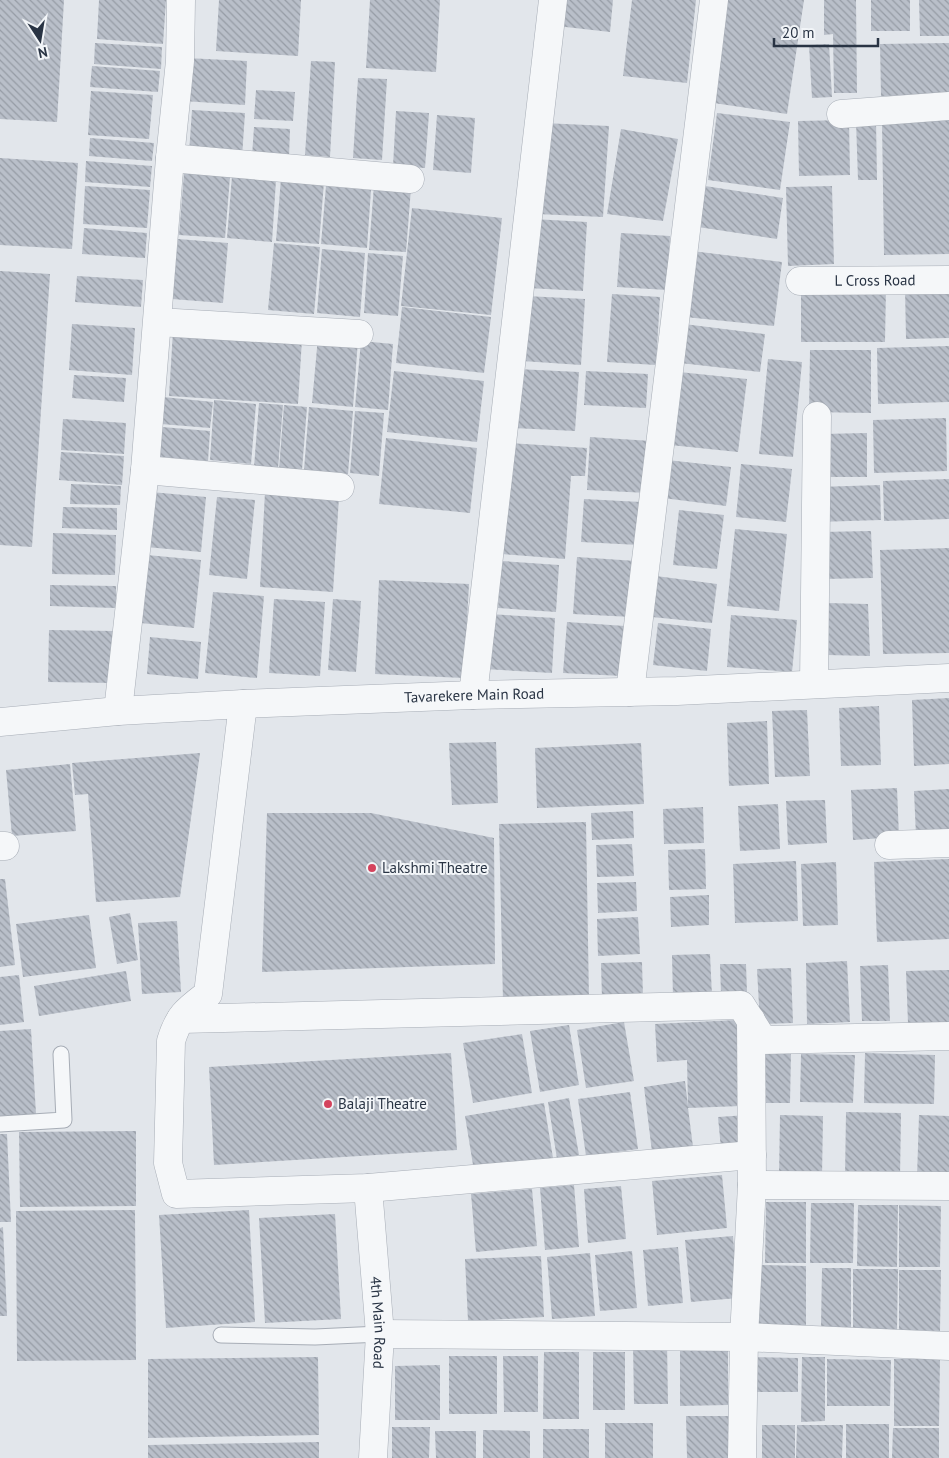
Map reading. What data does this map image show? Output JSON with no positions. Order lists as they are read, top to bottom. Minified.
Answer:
{"streets":{"street":["L Cross Road","Tavarekere Main Road","4th Main Road"]},"places":["Lakshmi Theatre","Balaji Theatre"],"scale_bar":"20 m","north":"bottom"}
